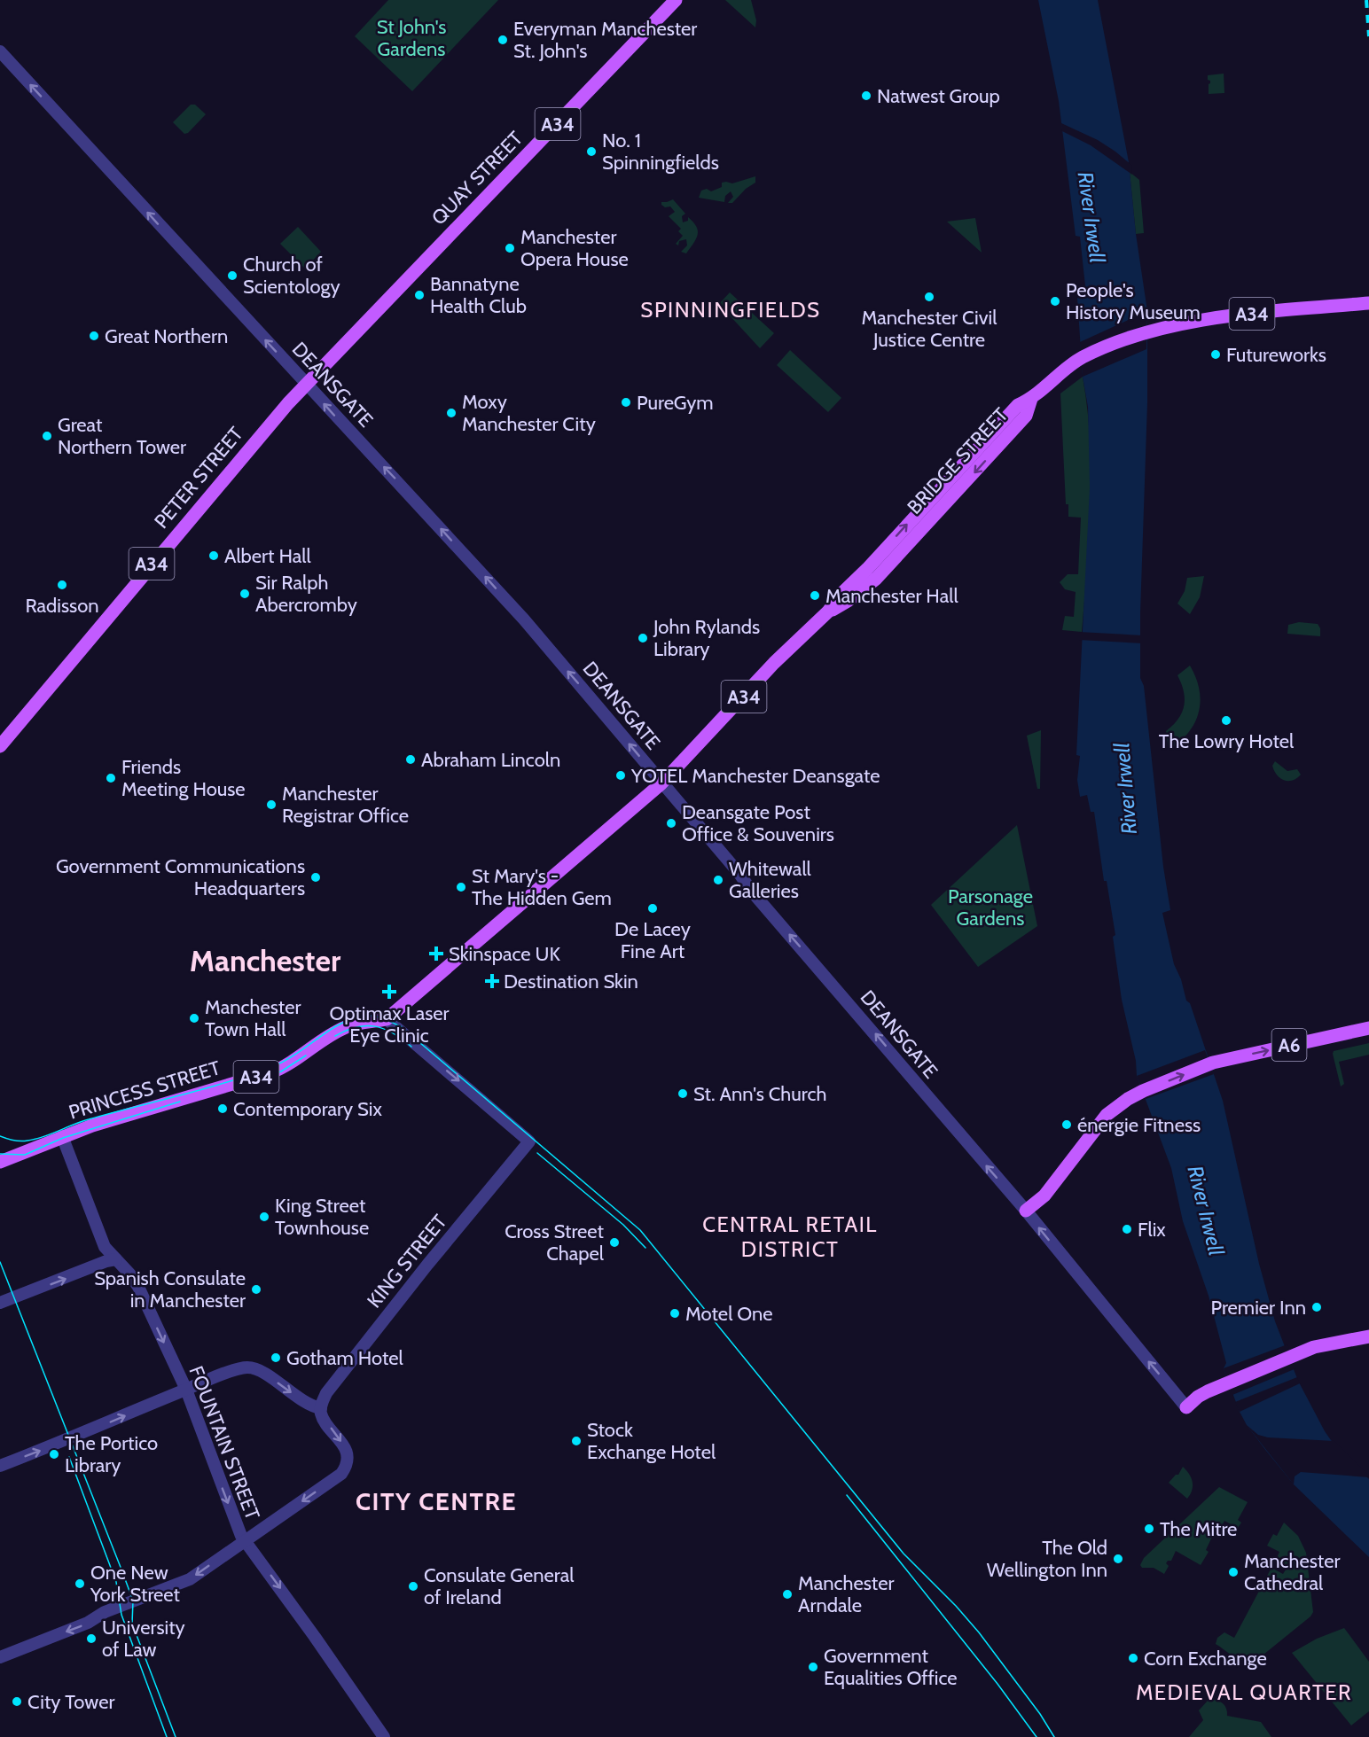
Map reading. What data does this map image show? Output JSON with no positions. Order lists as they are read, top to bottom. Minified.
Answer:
{"streets":{"main road":["A34","QUAY STREET","BRIDGE STREET","PETER STREET","A6","PRINCESS STREET"],"street":["DEANSGATE","KING STREET","FOUNTAIN STREET"]},"crossings":[["A34","DEANSGATE"],["A34","BRIDGE STREET"],["A34","PRINCESS STREET"],["A34","KING STREET"],["QUAY STREET","DEANSGATE"],["QUAY STREET","PETER STREET"],["DEANSGATE","BRIDGE STREET"],["DEANSGATE","PETER STREET"],["DEANSGATE","A6"],["PRINCESS STREET","KING STREET"],["PRINCESS STREET","FOUNTAIN STREET"]],"one_way":["DEANSGATE","FOUNTAIN STREET"],"districts":["SPINNINGFIELDS","Manchester","CENTRAL RETAIL DISTRICT","CITY CENTRE","MEDIEVAL QUARTER"],"water":["River Irwell"],"parks":["St John's Gardens","Parsonage Gardens"],"places":{"other":["Everyman Manchester St. John's","Natwest Group","No. 1 Spinningfields","Manchester Opera House","Church of Scientology","Bannatyne Health Club","Manchester Civil Justice Centre","People's History Museum","Great Northern","Futureworks","PureGym","Moxy Manchester City","Great Northern Tower","Albert Hall","Radisson","Sir Ralph Abercromby","Manchester Hall","John Rylands Library","The Lowry Hotel","Abraham Lincoln","YOTEL Manchester Deansgate","Friends Meeting House","Manchester Registrar Office","Deansgate Post Office & Souvenirs","Government Communications Headquarters","Whitewall Galleries","St Mary's - The Hidden Gem","De Lacey Fine Art","Manchester Town Hall","St. Ann's Church","Contemporary Six","énergie Fitness","King Street Townhouse","Flix","Cross Street Chapel","Spanish Consulate in Manchester","Premier Inn","Motel One","Gotham Hotel","Stock Exchange Hotel","The Portico Library","The Mitre","The Old Wellington Inn","Manchester Cathedral","One New York Street","Consulate General of Ireland","Manchester Arndale","University of Law","Corn Exchange","Government Equalities Office","City Tower"],"health":["Skinspace UK","Destination Skin","Optimax Laser Eye Clinic"]}}
